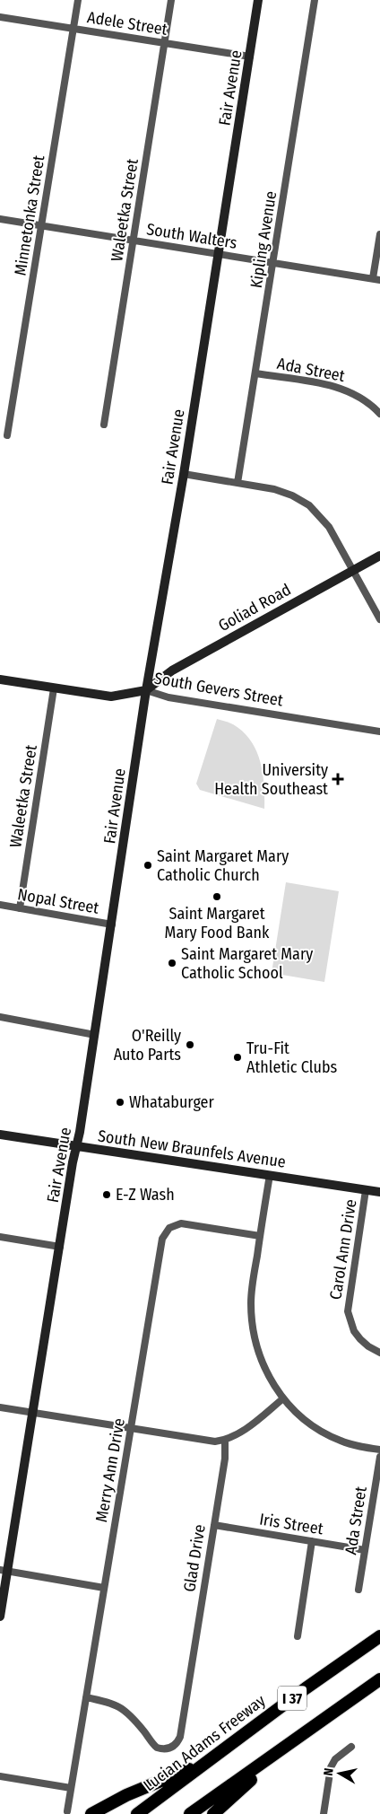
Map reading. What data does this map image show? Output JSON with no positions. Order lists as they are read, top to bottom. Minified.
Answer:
{"streets":{"highway":["I 37","Lucian Adams Freeway"],"main road":["Fair Avenue","Goliad Road","South Gevers Street","South New Braunfels Avenue"],"street":["Adele Street","Waleetka Street","Minnetonka Street","South Walters","Kipling Avenue","Ada Street","Nopal Street","Carol Ann Drive","Merry Ann Drive","Iris Street","Glad Drive"]},"crossings":[["Adele Street","Fair Avenue"],["Adele Street","Waleetka Street"],["Adele Street","Minnetonka Street"],["Fair Avenue","South Walters"],["Fair Avenue","Goliad Road"],["Fair Avenue","South Gevers Street"],["Fair Avenue","Nopal Street"],["Fair Avenue","South New Braunfels Avenue"],["Waleetka Street","South Walters"],["Waleetka Street","South Gevers Street"],["Waleetka Street","Nopal Street"],["Minnetonka Street","South Walters"],["South Walters","Kipling Avenue"],["Kipling Avenue","Ada Street"],["Ada Street","Iris Street"],["Goliad Road","South Gevers Street"],["South New Braunfels Avenue","Carol Ann Drive"],["Merry Ann Drive","Glad Drive"],["Iris Street","Glad Drive"]],"places":{"health":["University Health Southeast"],"other":["Saint Margaret Mary Catholic Church","Saint Margaret Mary Food Bank","Saint Margaret Mary Catholic School","O'Reilly Auto Parts","Tru-Fit Athletic Clubs","Whataburger","E-Z Wash"]},"north":"left"}
